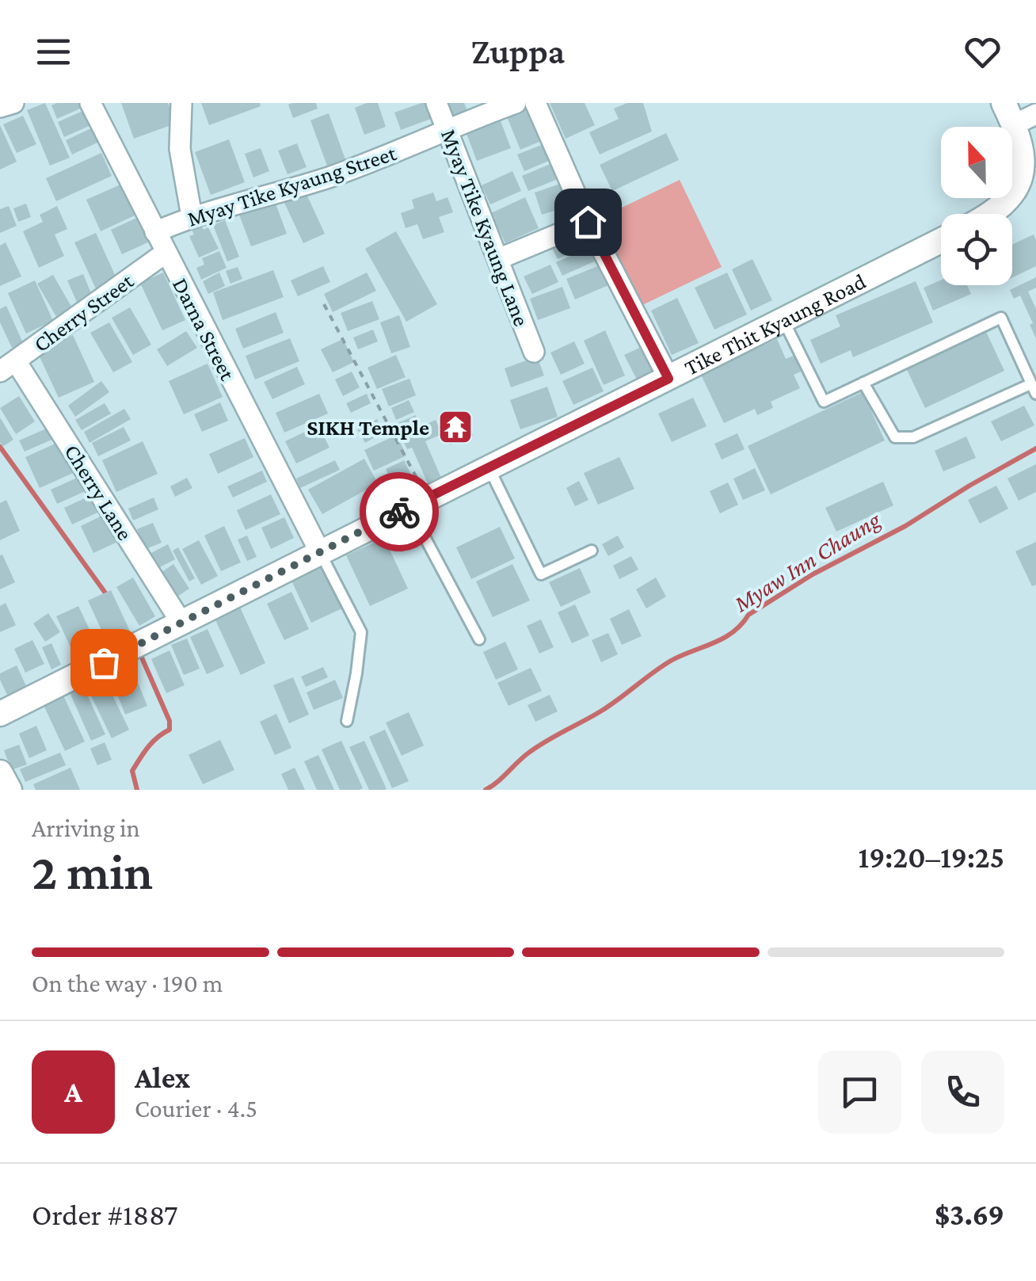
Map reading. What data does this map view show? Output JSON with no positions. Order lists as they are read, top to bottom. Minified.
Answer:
{"streets":{"street":["Myay Tike Kyaung Street","Myay Tike Kyaung Lane","Cherry Street","Tike Thit Kyaung Road","Darna Street","Cherry Lane"]},"crossings":[["Myay Tike Kyaung Street","Myay Tike Kyaung Lane"],["Myay Tike Kyaung Street","Darna Street"],["Cherry Street","Darna Street"],["Cherry Street","Cherry Lane"],["Tike Thit Kyaung Road","Darna Street"],["Tike Thit Kyaung Road","Cherry Lane"]],"water":["Myaw Inn Chaung"],"places":{"temple":["SIKH Temple"]},"north":"top","page":{"header":"Zuppa","heading":["2 min","Arriving in","19:20–19:25"],"panel":["Alex","Courier · 4.5","Order #1887","$3.69"],"bar":"On the way · 190 m","round":"A"}}
